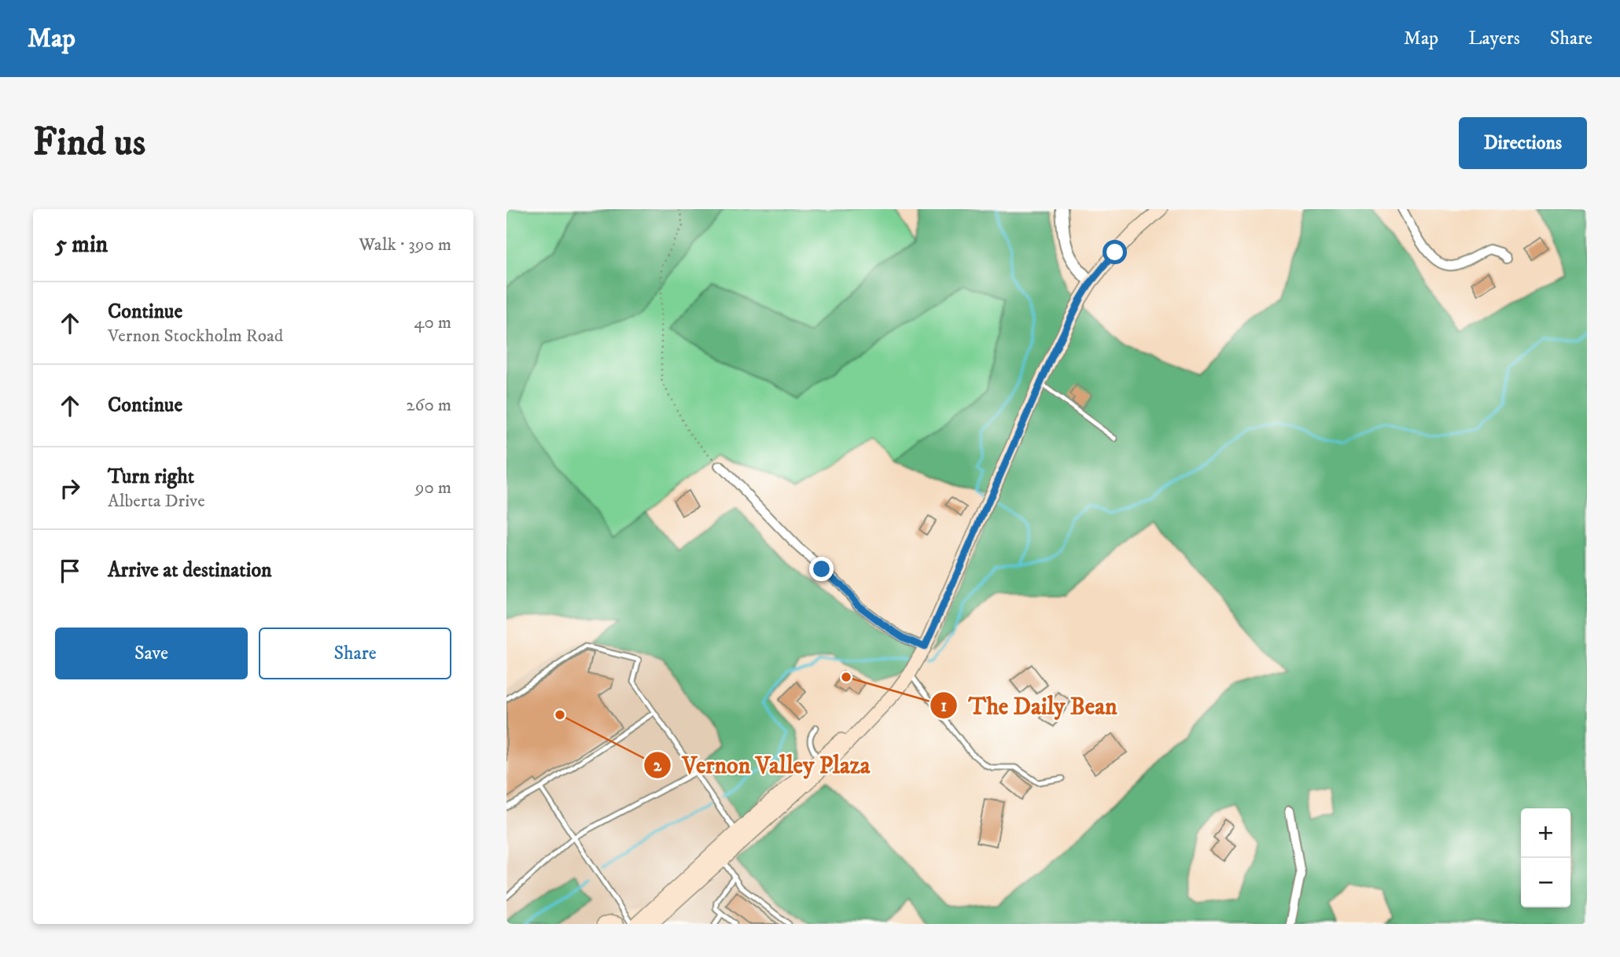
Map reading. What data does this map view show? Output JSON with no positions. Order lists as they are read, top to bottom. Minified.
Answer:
{"places":["The Daily Bean","Vernon Valley Plaza"],"page":{"header":"Map","nav":["Map","Layers","Share"],"buttons":["Directions",["Save","Share"]],"title":"Find us","heading":["5 min","Walk · 390 m"],"list":[["Continue","Vernon Stockholm Road","40 m"],["Continue","260 m"],["Turn right","Alberta Drive","90 m"],"Arrive at destination"],"map_buttons":["+","−"]}}
